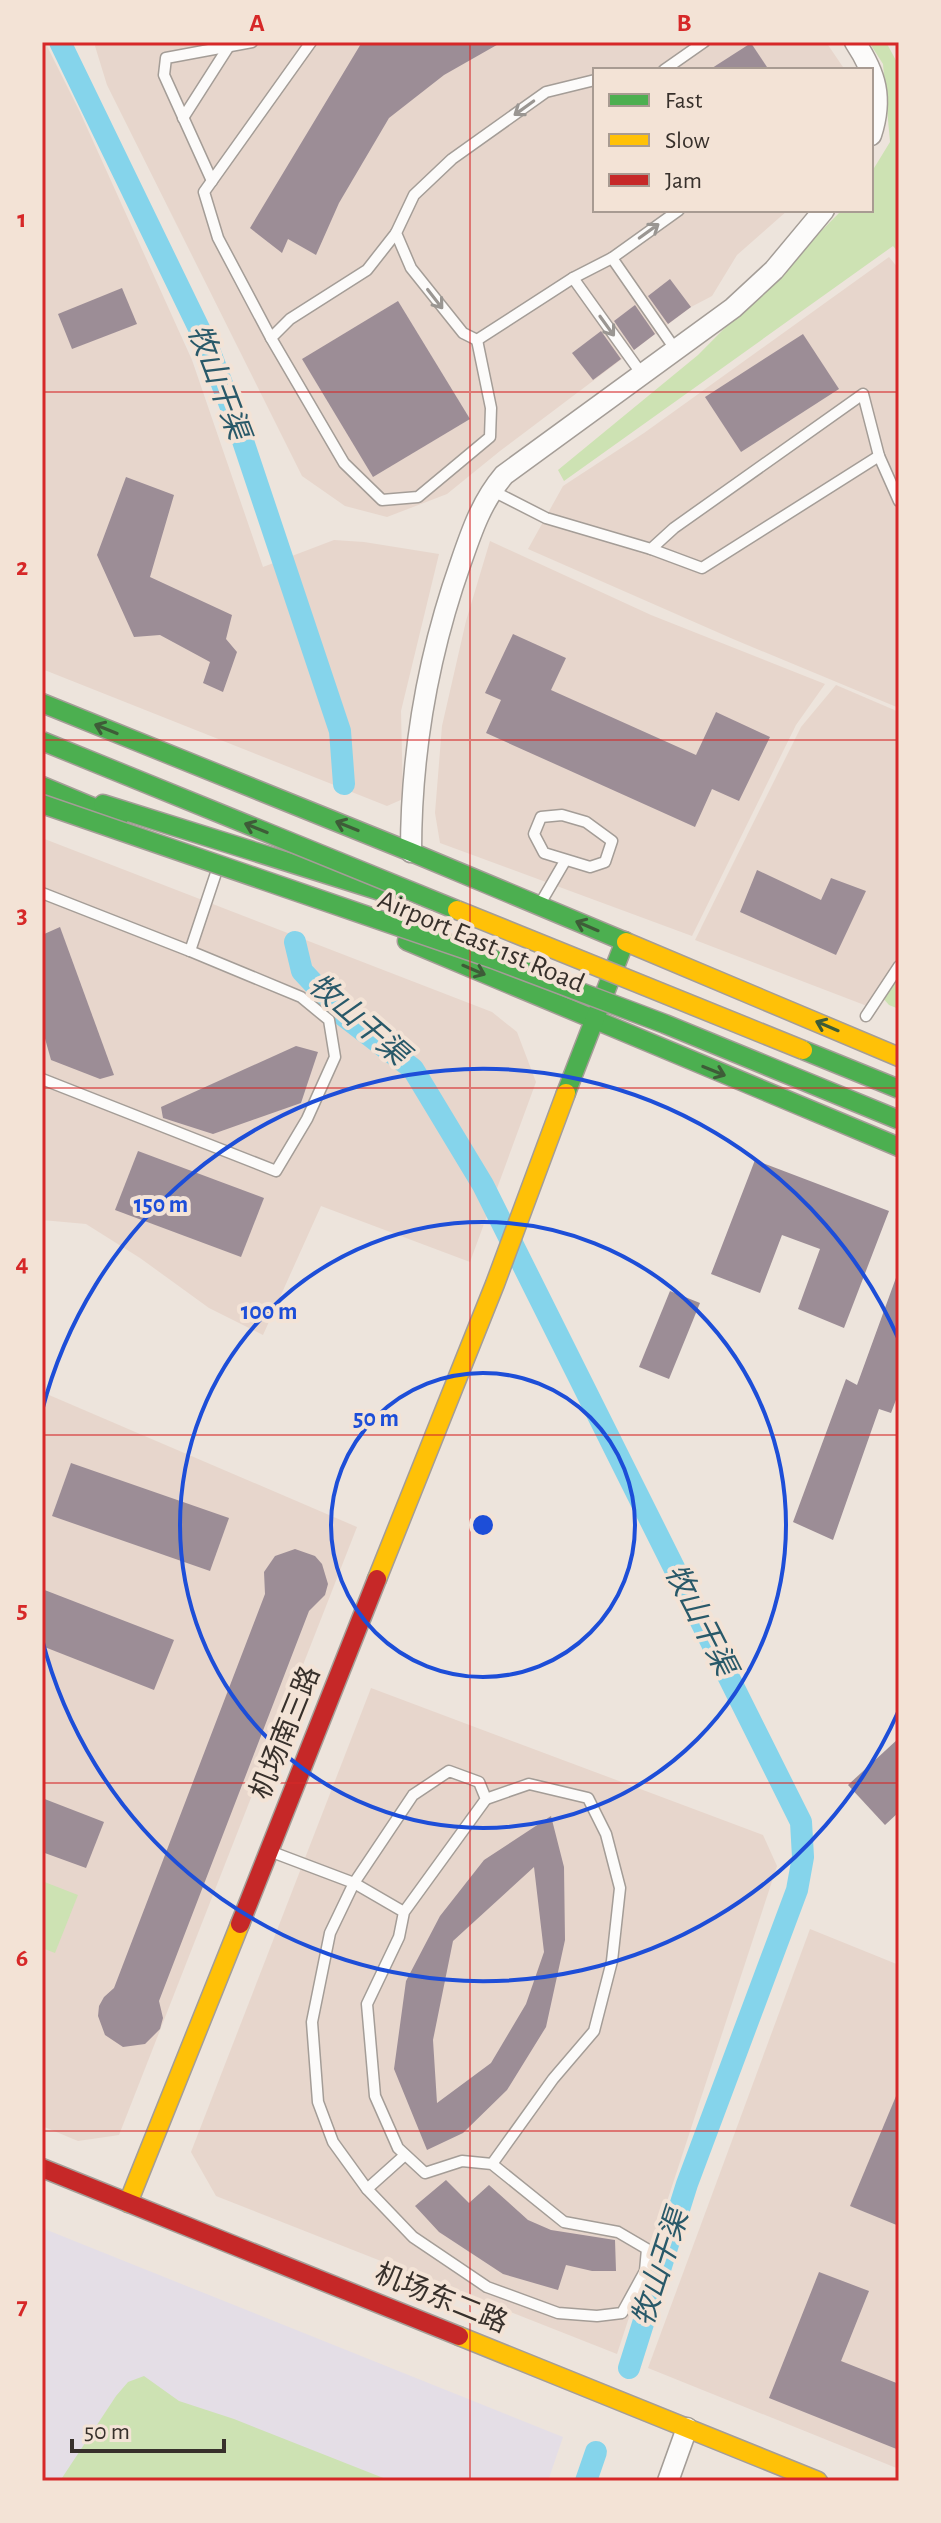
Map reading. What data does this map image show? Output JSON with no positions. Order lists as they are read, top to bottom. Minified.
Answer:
{"streets":{"street":["Airport East 1st Road","机场南三路","机场东二路"]},"crossings":[["Airport East 1st Road","机场南三路"],["机场南三路","机场东二路"]],"water":["牧山干渠"],"legend":["Fast","Slow","Jam"],"scale_bar":"50 m","grid":{"columns":["A","B"],"rows":["1","2","3","4","5","6","7"]},"rings":["150 m","100 m","50 m"]}
